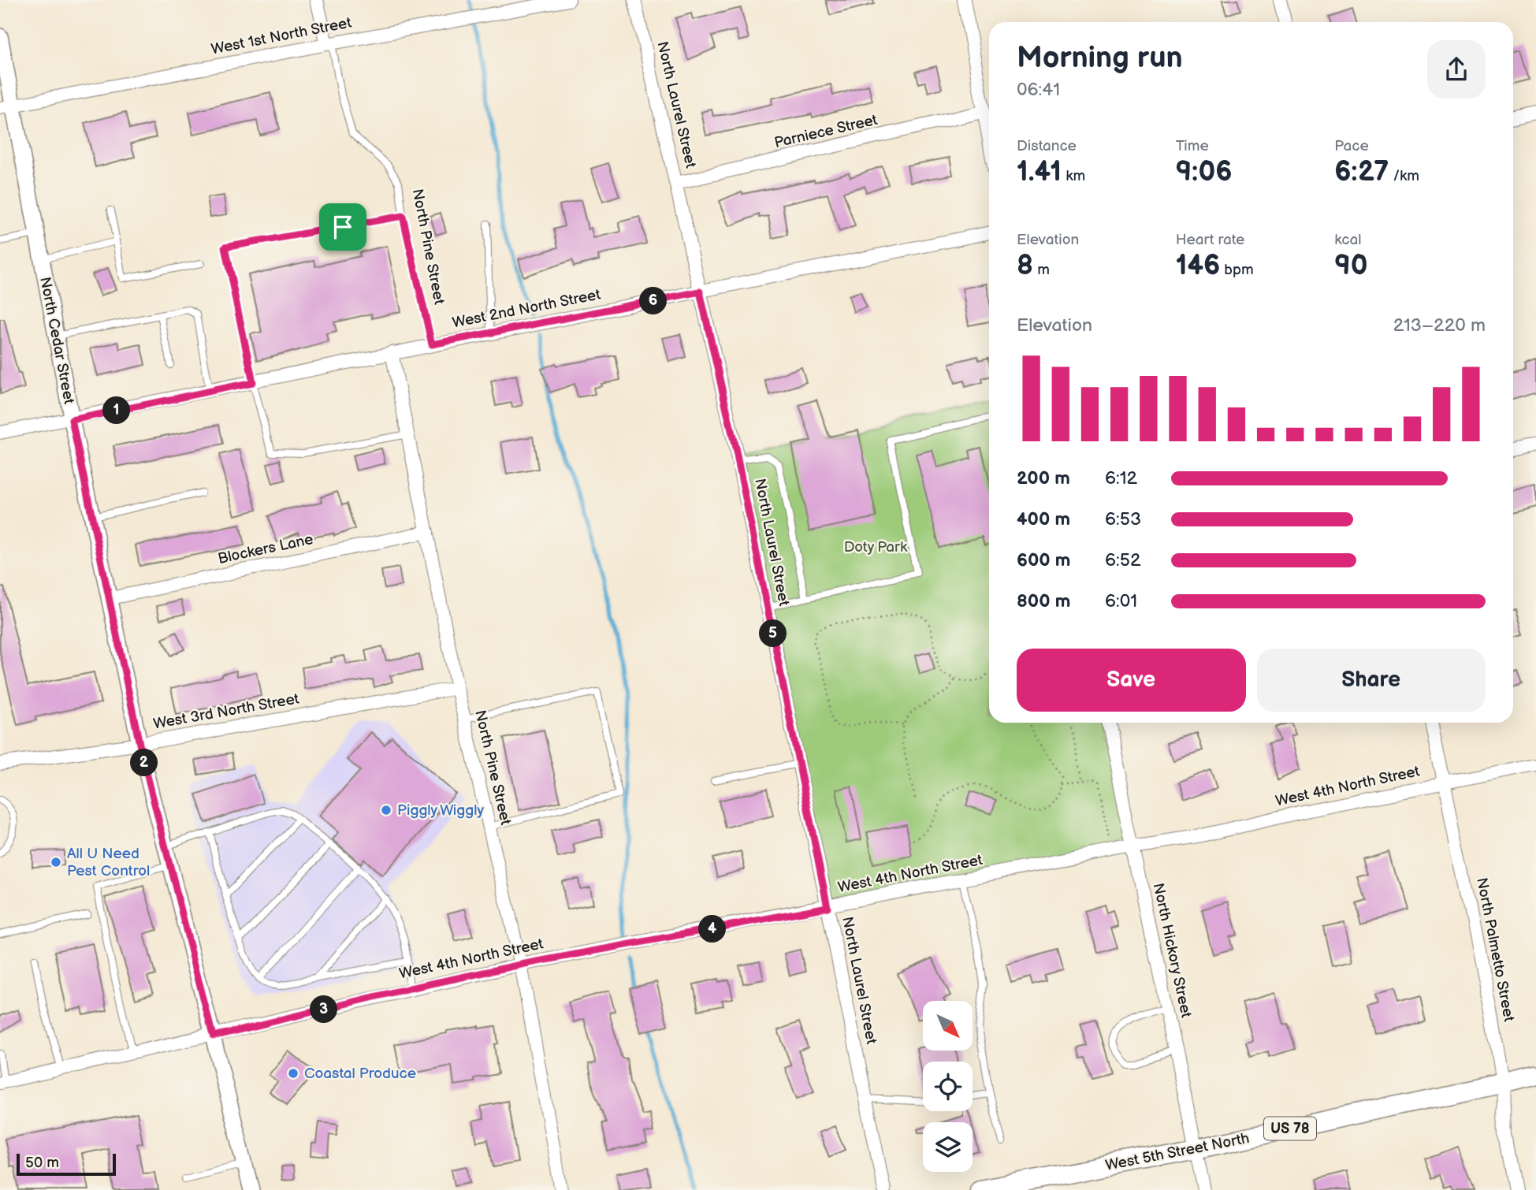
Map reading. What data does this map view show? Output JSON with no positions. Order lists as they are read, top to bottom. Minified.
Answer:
{"streets":{"main road":["US 78","West 5th Street North"],"street":["West 1st North Street","North Laurel Street","Parniece Street","North Pine Street","West 2nd North Street","North Cedar Street","Blockers Lane","West 3rd North Street","West 4th North Street","North Palmetto Street","North Hickory Street"]},"crossings":[["West 1st North Street","North Pine Street"],["West 1st North Street","North Cedar Street"],["North Laurel Street","Parniece Street"],["North Laurel Street","West 2nd North Street"],["North Laurel Street","West 4th North Street"],["North Pine Street","West 2nd North Street"],["North Pine Street","Blockers Lane"],["North Pine Street","West 3rd North Street"],["North Pine Street","West 4th North Street"],["West 2nd North Street","North Cedar Street"],["North Cedar Street","Blockers Lane"],["North Cedar Street","West 3rd North Street"],["North Cedar Street","West 4th North Street"],["West 4th North Street","North Palmetto Street"],["West 4th North Street","North Hickory Street"],["North Palmetto Street","West 5th Street North"],["North Hickory Street","West 5th Street North"]],"parks":["Doty Park"],"places":["Piggly Wiggly","All U Need Pest Control","Coastal Produce"],"scale_bar":"50 m","north":"bottom right","page":{"heading":["Morning run","06:41"],"stats":[["Distance","1.41 km"],["Time","9:06"],["Pace","6:27 /km"],["Elevation","8 m"],["Heart rate","146 bpm"],["kcal","90"]],"pins":["6","1","5","2","4","3"],"chart":["Elevation","213–220 m"],"list":[{"name":"200 m","note":"6:12"},{"name":"400 m","note":"6:53"},{"name":"600 m","note":"6:52"},{"name":"800 m","note":"6:01"}],"buttons":["Save","Share"],"scale":"50 m"}}
